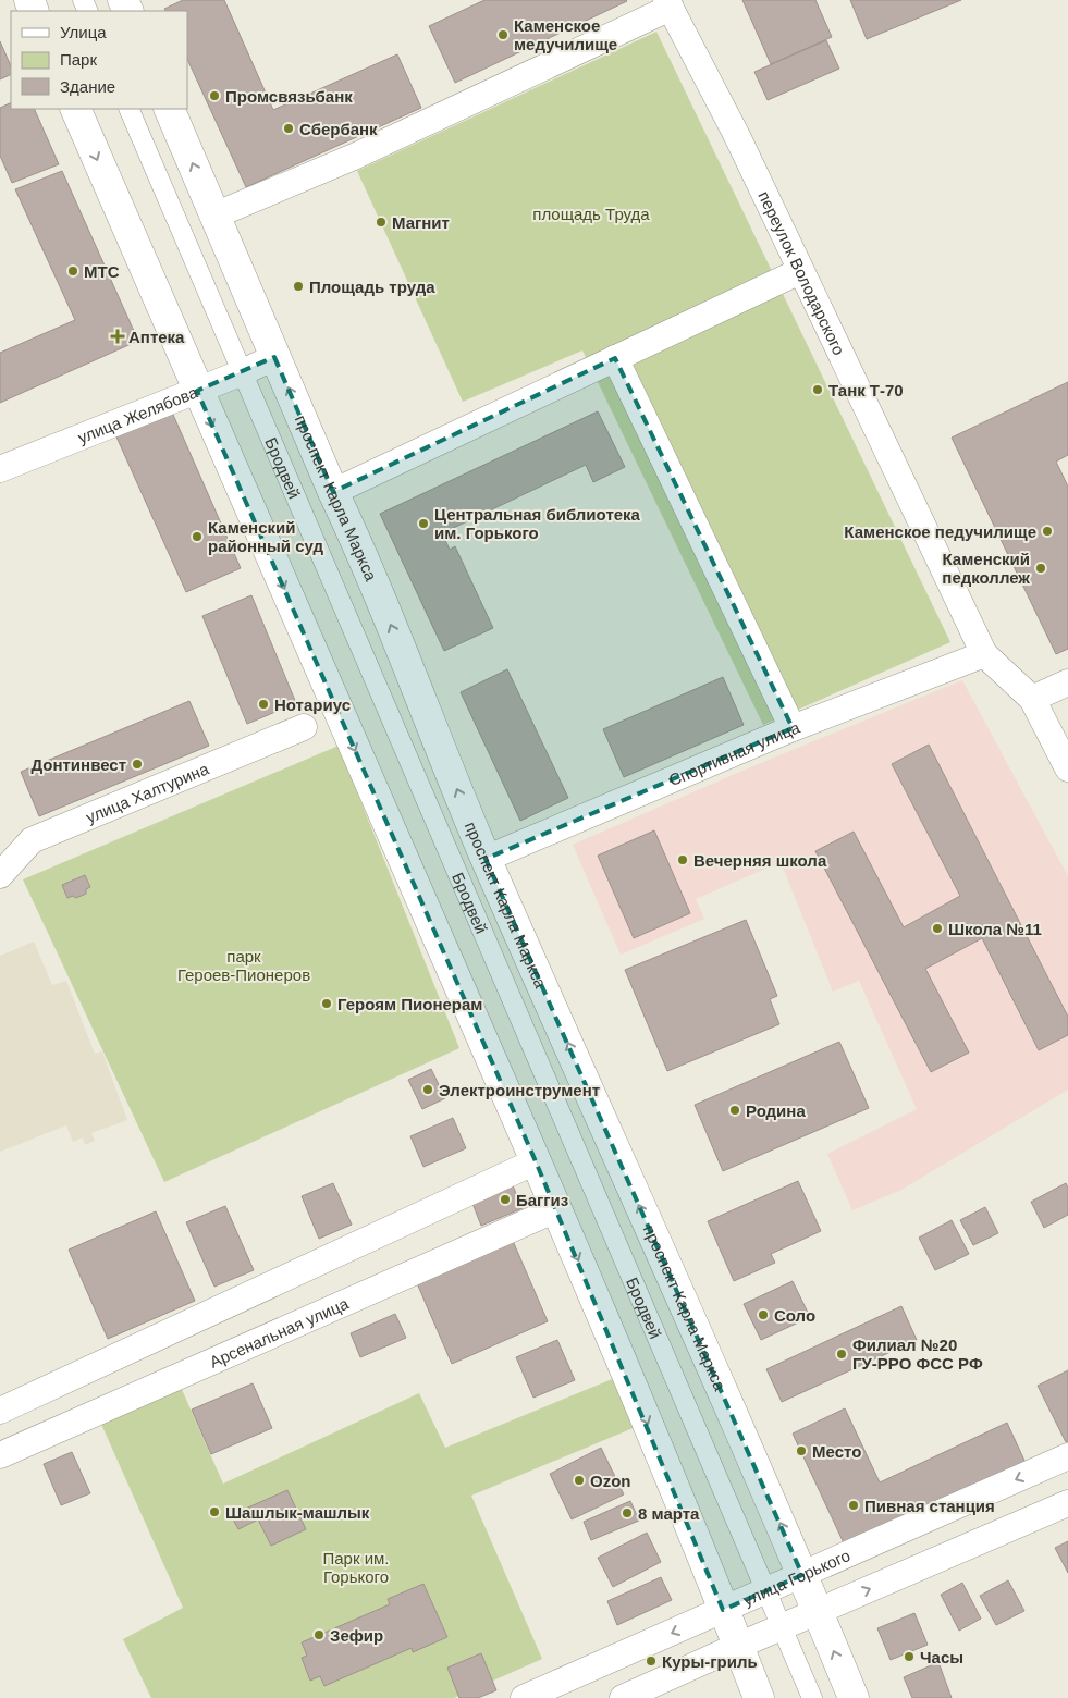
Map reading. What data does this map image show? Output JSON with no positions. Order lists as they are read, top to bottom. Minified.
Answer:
{"streets":{"street":["переулок Володарского","улица Желябова","Бродвей","проспект Карла Маркса","Спортивная улица","улица Халтурина","Арсенальная улица","улица Горького"]},"crossings":[["переулок Володарского","Спортивная улица"],["улица Желябова","Бродвей"],["улица Желябова","проспект Карла Маркса"],["Бродвей","улица Горького"],["проспект Карла Маркса","Спортивная улица"],["проспект Карла Маркса","улица Горького"]],"parks":["площадь Труда","парк Героев-Пионеров","Парк им. Горького"],"places":{"other":["Каменское медучилище","Промсвязьбанк","Сбербанк","Магнит","МТС","Площадь труда","Танк Т-70","Центральная библиотека им. Горького","Каменское педучилище","Каменский районный суд","Каменский педколлеж","Нотариус","Донтинвест","Вечерняя школа","Школа №11","Героям Пионерам","Электроинструмент","Родина","Баггиз","Соло","Филиал №20 ГУ-РРО ФСС РФ","Место","Ozon","Пивная станция","Шашлык-машлык","8 марта","Зефир","Часы","Куры-гриль"],"health":["Аптека"]},"legend":["Улица","Парк","Здание"]}
